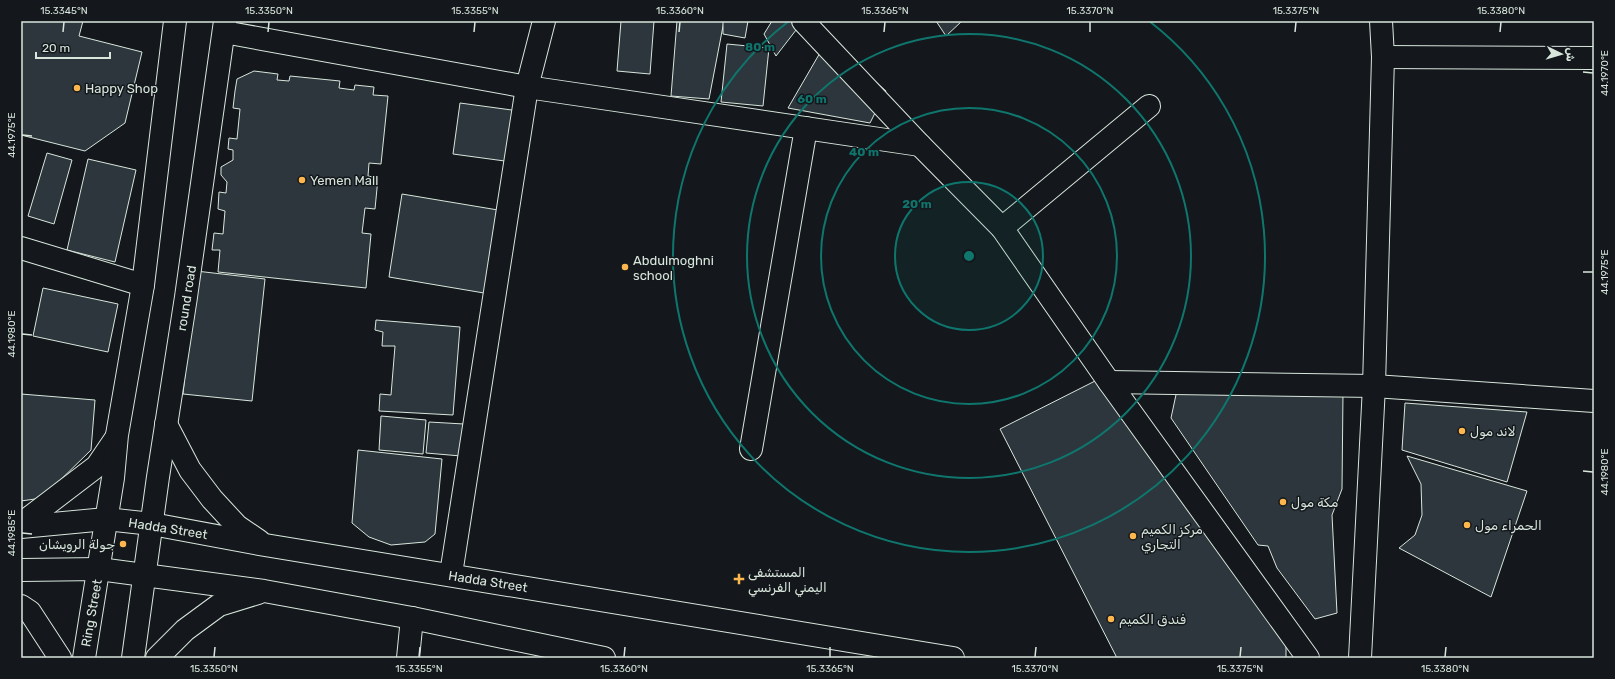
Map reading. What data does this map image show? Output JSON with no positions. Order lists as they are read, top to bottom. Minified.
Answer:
{"streets":{"street":["round road","Hadda Street","Ring Street"]},"crossings":[["round road","Hadda Street"]],"places":{"other":["Happy Shop","Yemen Mall","Abdulmoghni school","لاند مول","مكة مول","الحمراء مول","مركز الكميم التجاري","جولة الرويشان","فندق الكميم"],"health":["المستشفى اليمني الفرنسي"]},"scale_bar":"20 m","north":"right","coordinates":["15.3345°N","15.3350°N","15.3355°N","15.3360°N","15.3365°N","15.3370°N","15.3375°N","15.3380°N","44.1970°E","44.1975°E","44.1980°E","44.1985°E"],"rings":["80 m","60 m","40 m","20 m"]}
